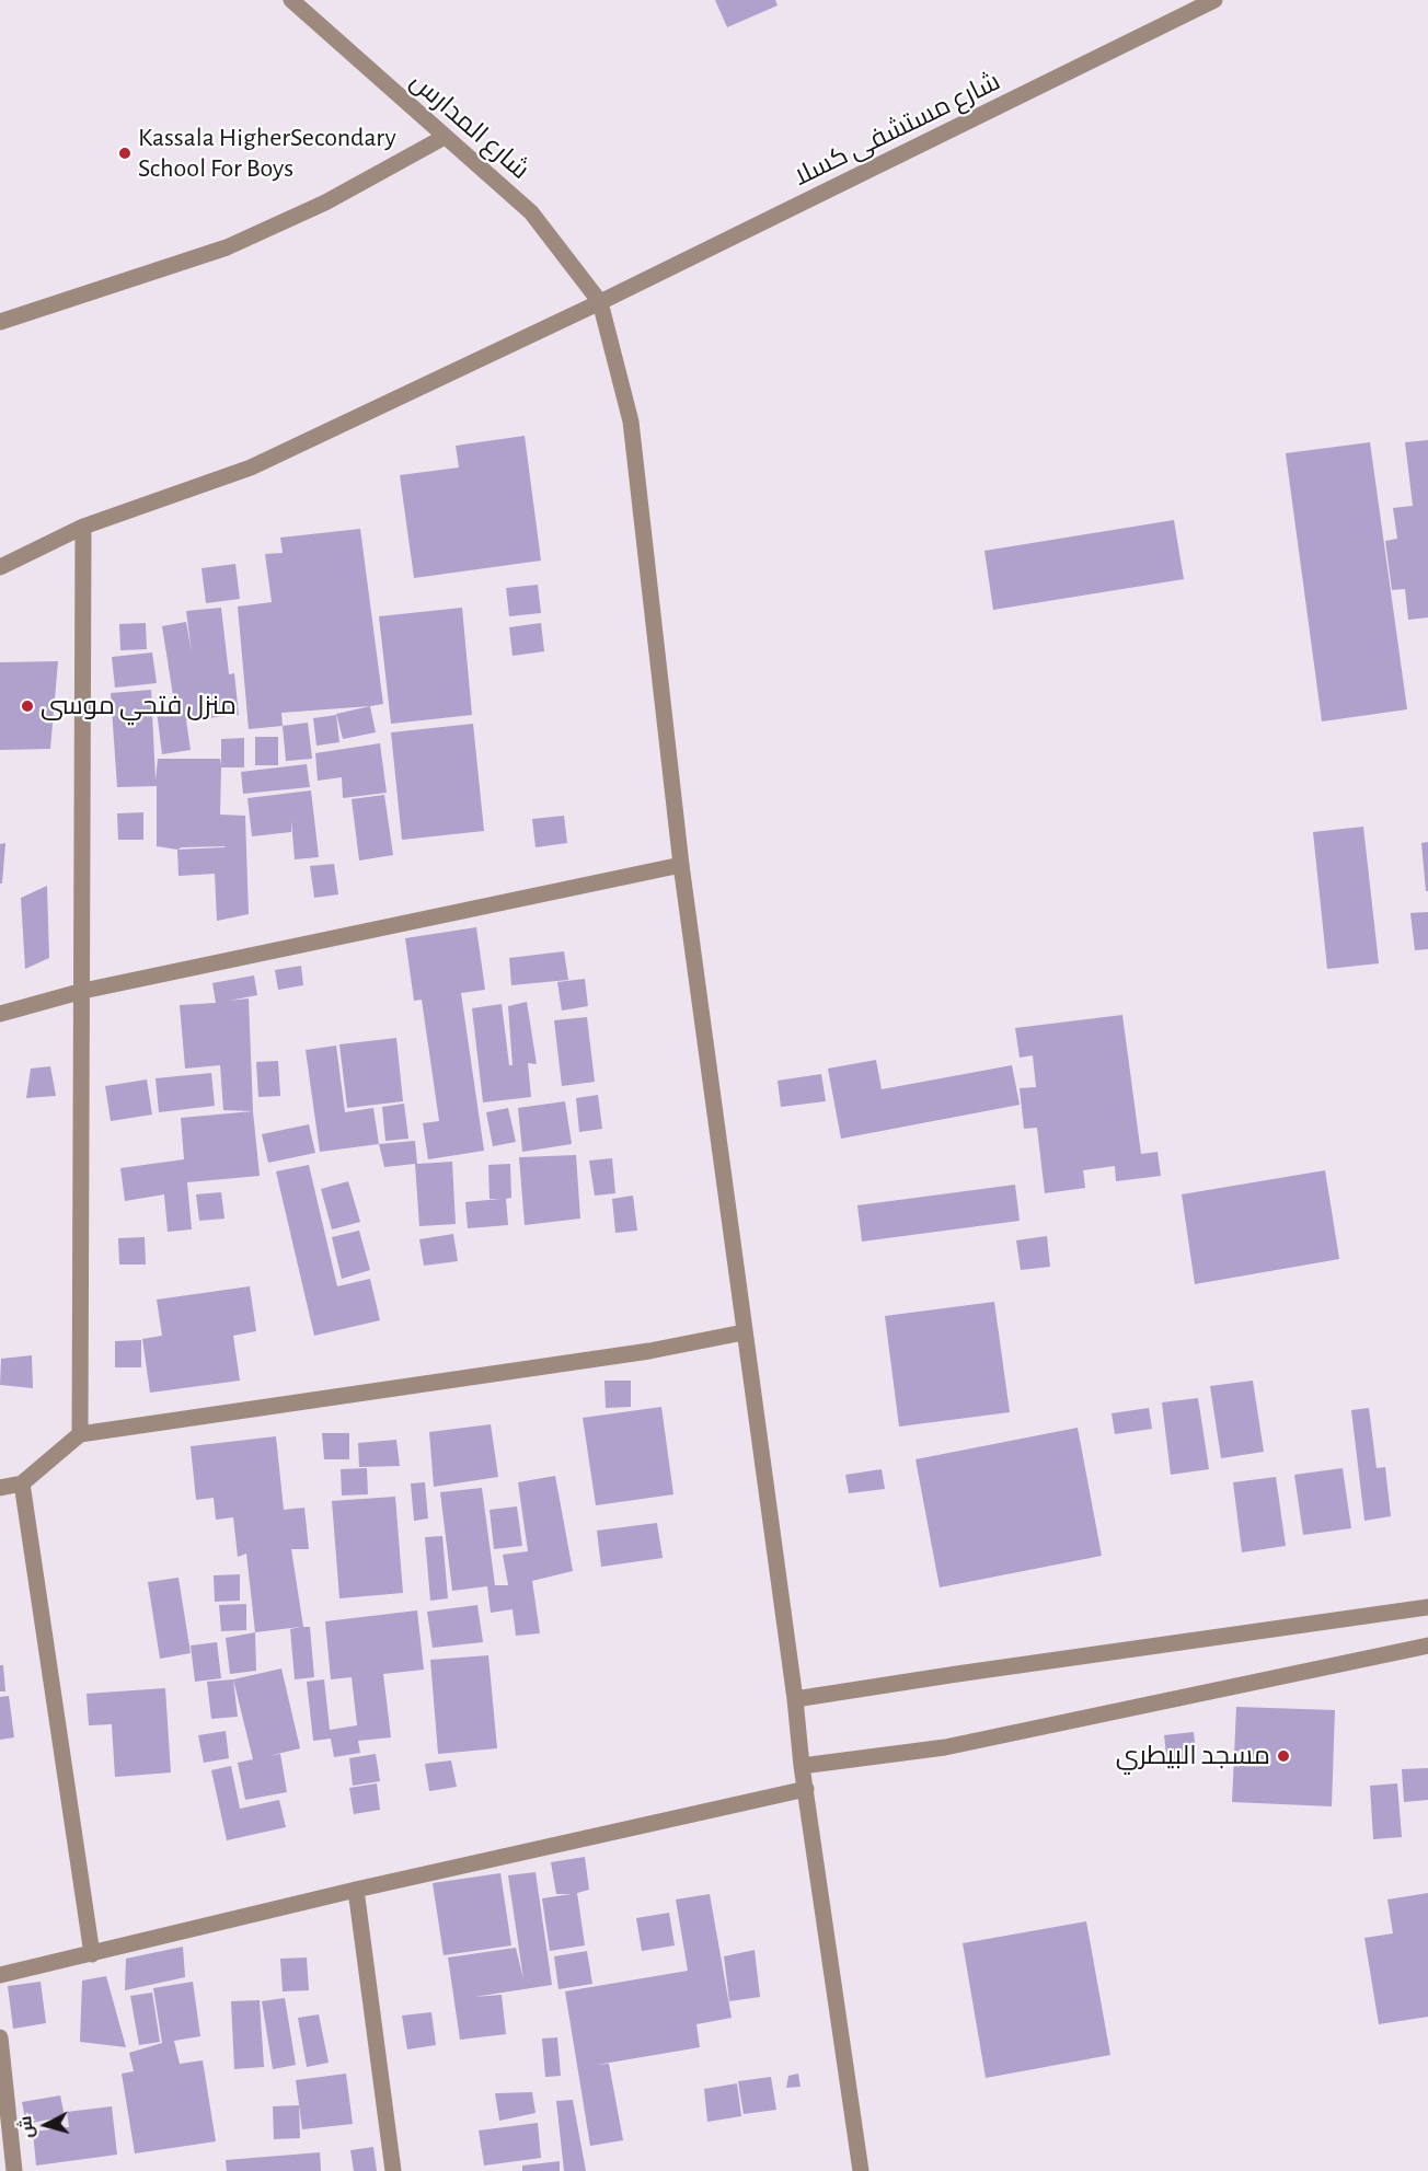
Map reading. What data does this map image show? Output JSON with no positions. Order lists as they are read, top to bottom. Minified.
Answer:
{"streets":{"street":["شارع المدارس","شارع مستشفى كسلا"]},"crossings":[["شارع المدارس","شارع مستشفى كسلا"]],"places":["Kassala HigherSecondary School For Boys","منزل فتحي موسى","مسجد البيطري"],"north":"left"}
